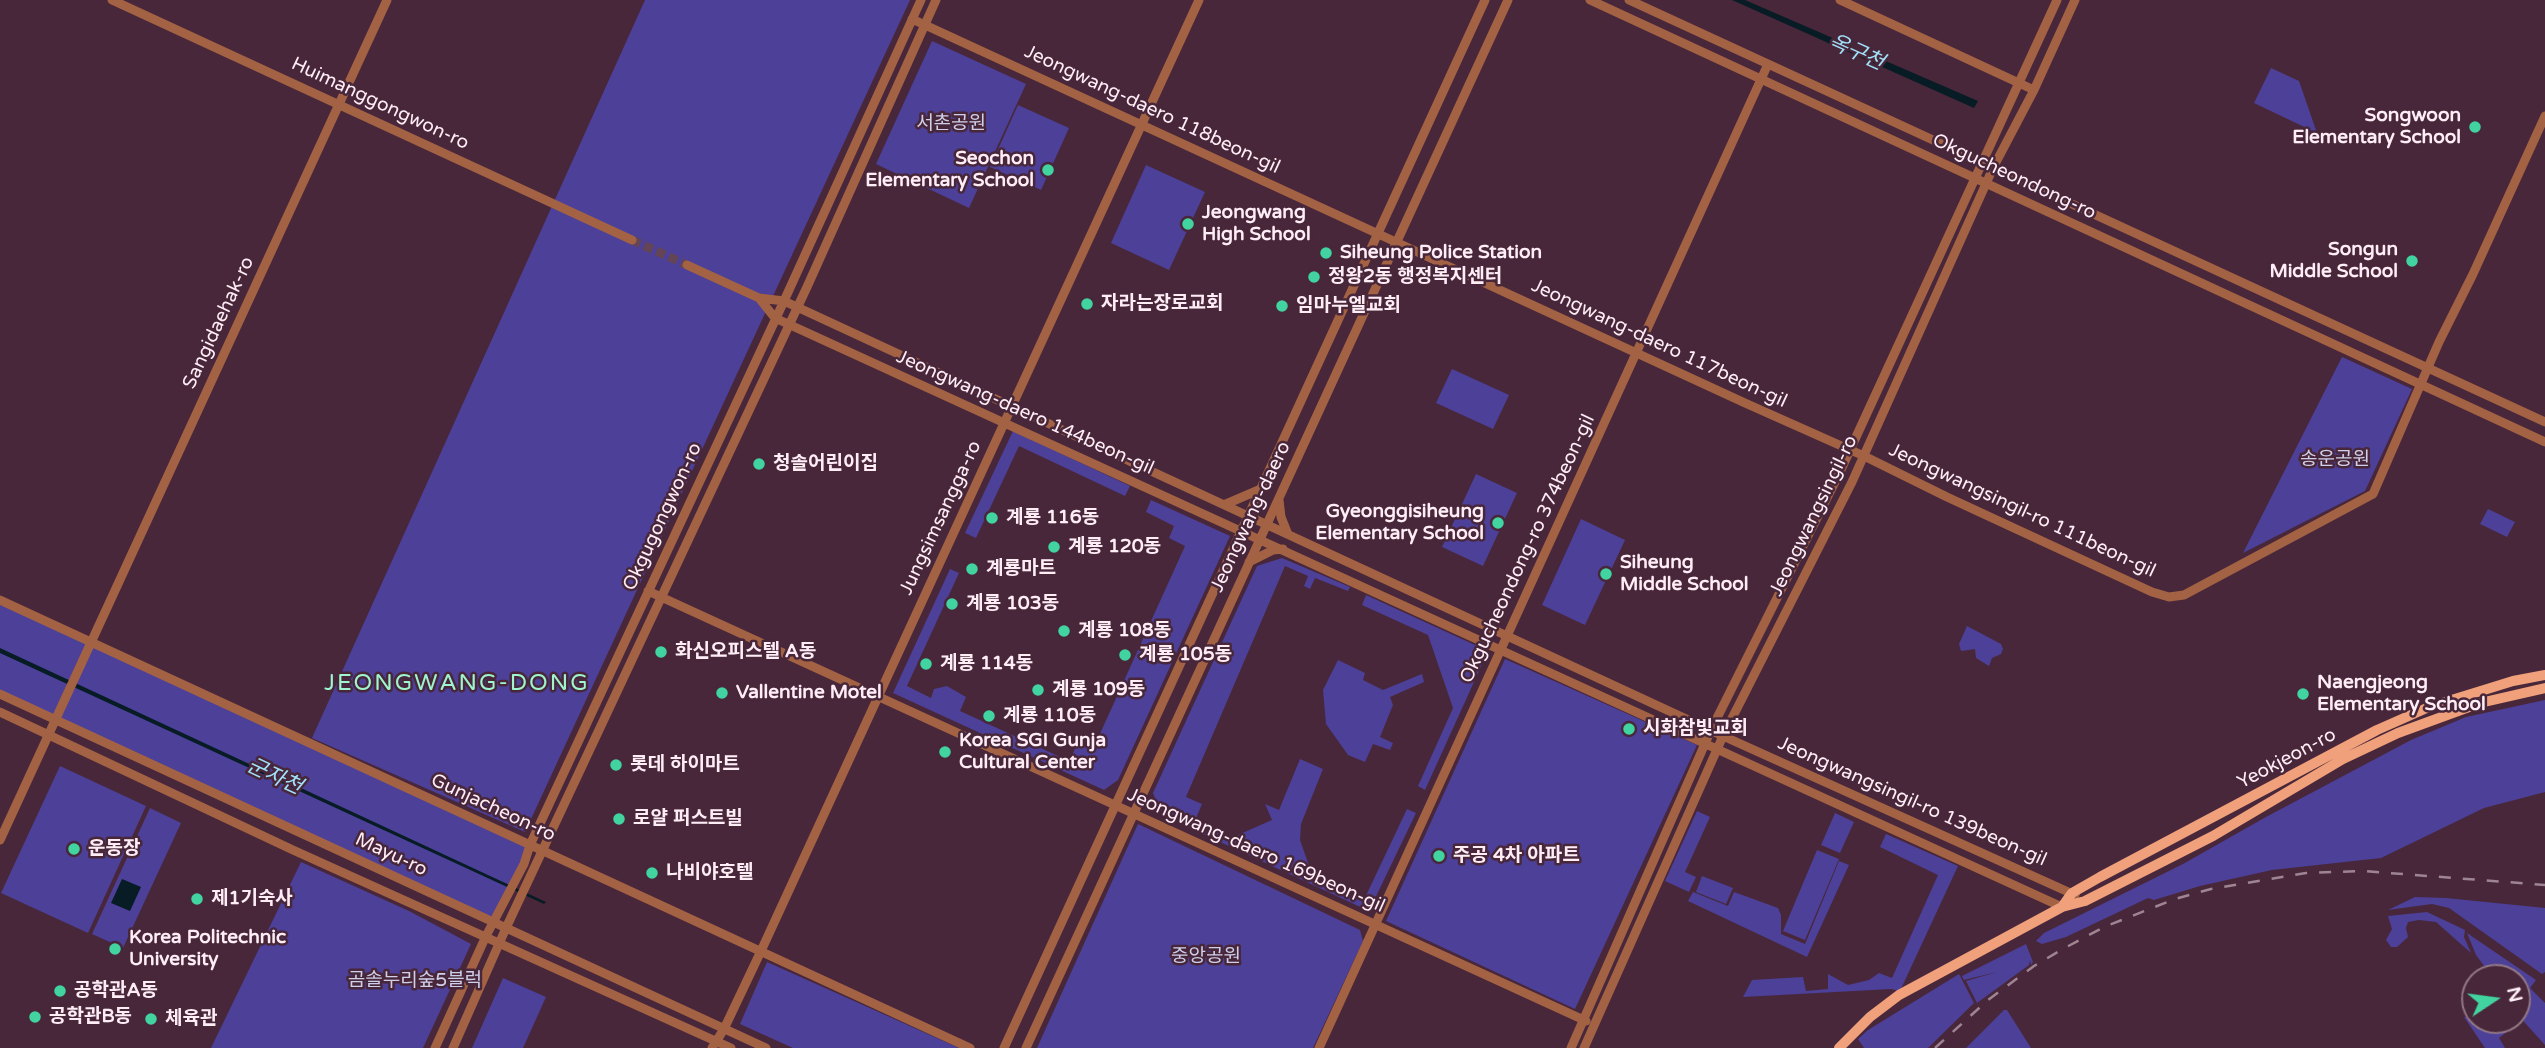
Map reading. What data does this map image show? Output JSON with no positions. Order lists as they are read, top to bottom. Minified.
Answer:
{"streets":{"main road":["Yeokjeon-ro"],"street":["Huimanggongwon-ro","Jeongwang-daero 118beon-gil","Okgucheondong-ro","Sangidaehak-ro","Jeongwang-daero 117beon-gil","Jeongwang-daero 144beon-gil","Jeongwangsingil-ro 111beon-gil","Jeongwangsingil-ro","Okgugongwon-ro","Jeongwang-daero","Jungsimsangga-ro","Okgucheondong-ro 374beon-gil","Jeongwangsingil-ro 139beon-gil","Gunjacheon-ro","Jeongwang-daero 169beon-gil","Mayu-ro"]},"crossings":[["Huimanggongwon-ro","Sangidaehak-ro"],["Jeongwang-daero 118beon-gil","Jeongwang-daero 117beon-gil"],["Jeongwang-daero 118beon-gil","Okgugongwon-ro"],["Jeongwang-daero 118beon-gil","Jeongwang-daero"],["Jeongwang-daero 118beon-gil","Jungsimsangga-ro"],["Okgucheondong-ro","Jeongwangsingil-ro 111beon-gil"],["Okgucheondong-ro","Jeongwangsingil-ro"],["Okgucheondong-ro","Okgucheondong-ro 374beon-gil"],["Sangidaehak-ro","Gunjacheon-ro"],["Sangidaehak-ro","Mayu-ro"],["Jeongwang-daero 117beon-gil","Jeongwangsingil-ro 111beon-gil"],["Jeongwang-daero 117beon-gil","Jeongwangsingil-ro"],["Jeongwang-daero 117beon-gil","Jeongwang-daero"],["Jeongwang-daero 117beon-gil","Okgucheondong-ro 374beon-gil"],["Jeongwang-daero 144beon-gil","Okgugongwon-ro"],["Jeongwang-daero 144beon-gil","Jeongwang-daero"],["Jeongwang-daero 144beon-gil","Jungsimsangga-ro"],["Jeongwang-daero 144beon-gil","Okgucheondong-ro 374beon-gil"],["Jeongwang-daero 144beon-gil","Jeongwangsingil-ro 139beon-gil"],["Jeongwangsingil-ro 111beon-gil","Jeongwangsingil-ro"],["Jeongwangsingil-ro","Jeongwangsingil-ro 139beon-gil"],["Jeongwangsingil-ro","Jeongwang-daero 169beon-gil"],["Okgugongwon-ro","Gunjacheon-ro"],["Okgugongwon-ro","Jeongwang-daero 169beon-gil"],["Okgugongwon-ro","Mayu-ro"],["Jeongwang-daero","Jeongwang-daero 169beon-gil"],["Jungsimsangga-ro","Gunjacheon-ro"],["Jungsimsangga-ro","Jeongwang-daero 169beon-gil"],["Jungsimsangga-ro","Mayu-ro"],["Okgucheondong-ro 374beon-gil","Jeongwangsingil-ro 139beon-gil"],["Okgucheondong-ro 374beon-gil","Jeongwang-daero 169beon-gil"],["Yeokjeon-ro","Jeongwangsingil-ro 139beon-gil"]],"districts":["JEONGWANG-DONG"],"water":["옥구천","군자천"],"parks":["서촌공원","송운공원","중앙공원","곰솔누리숲5블럭"],"places":["Songwoon Elementary School","Seochon Elementary School","Jeongwang High School","Siheung Police Station","Songun Middle School","정왕2동 행정복지센터","자라는장로교회","임마누엘교회","청솔어린이집","계룡 116동","Gyeonggisiheung Elementary School","계룡 120동","계룡마트","Siheung Middle School","계룡 103동","계룡 108동","화신오피스텔 A동","계룡 105동","계룡 114동","계룡 109동","Vallentine Motel","Naengjeong Elementary School","계룡 110동","시화참빛교회","Korea SGI Gunja Cultural Center","롯데 하이마트","로얄 퍼스트빌","운동장","주공 4차 아파트","나비야호텔","제1기숙사","Korea Politechnic University","공학관A동","공학관B동","체육관"],"north":"right"}
